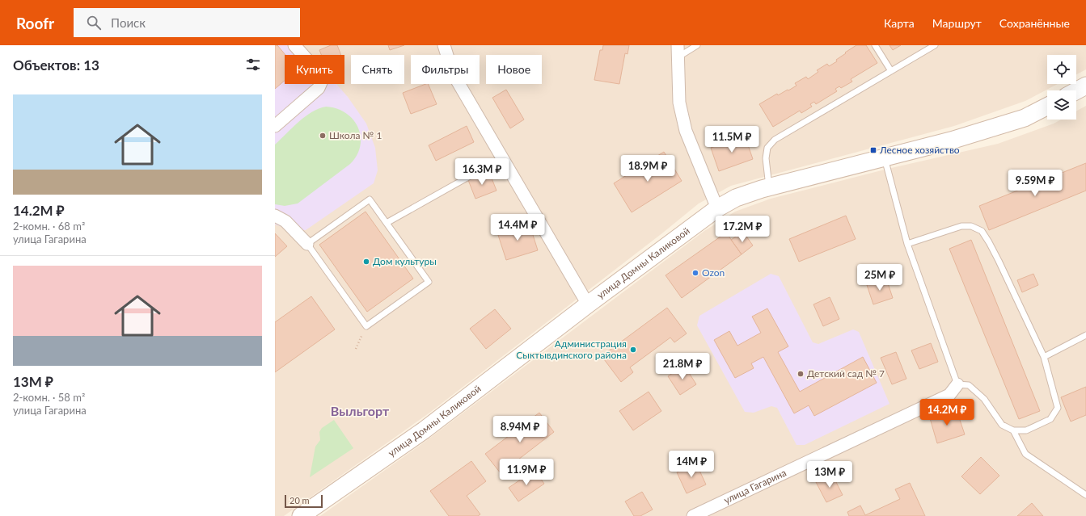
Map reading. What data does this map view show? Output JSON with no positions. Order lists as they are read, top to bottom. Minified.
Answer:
{"streets":{"main road":["улица Домны Каликовой"],"street":["улица Гагарина"]},"districts":["Выльгорт"],"places":{"other":["Школа № 1","Дом культуры","Ozon","Администрация Сыктывдинского района","Детский сад № 7"],"transit":["Лесное хозяйство"]},"scale_bar":"20 m","page":{"header":"Roofr","search":"Поиск","nav":["Карта","Маршрут","Сохранённые"],"heading":"Объектов: 13","chip":["Купить","Снять","Фильтры","Новое"],"list":[{"name":"14.2M ₽","note":"2-комн. · 68 m² · улица Гагарина"},{"name":"13M ₽","note":"2-комн. · 58 m² · улица Гагарина"}],"price":["11.5M ₽","18.9M ₽","16.3M ₽","9.59M ₽","14.4M ₽","17.2M ₽","25M ₽","21.8M ₽","14.2M ₽","8.94M ₽","14M ₽","11.9M ₽","13M ₽"],"scale":"20 m"}}
